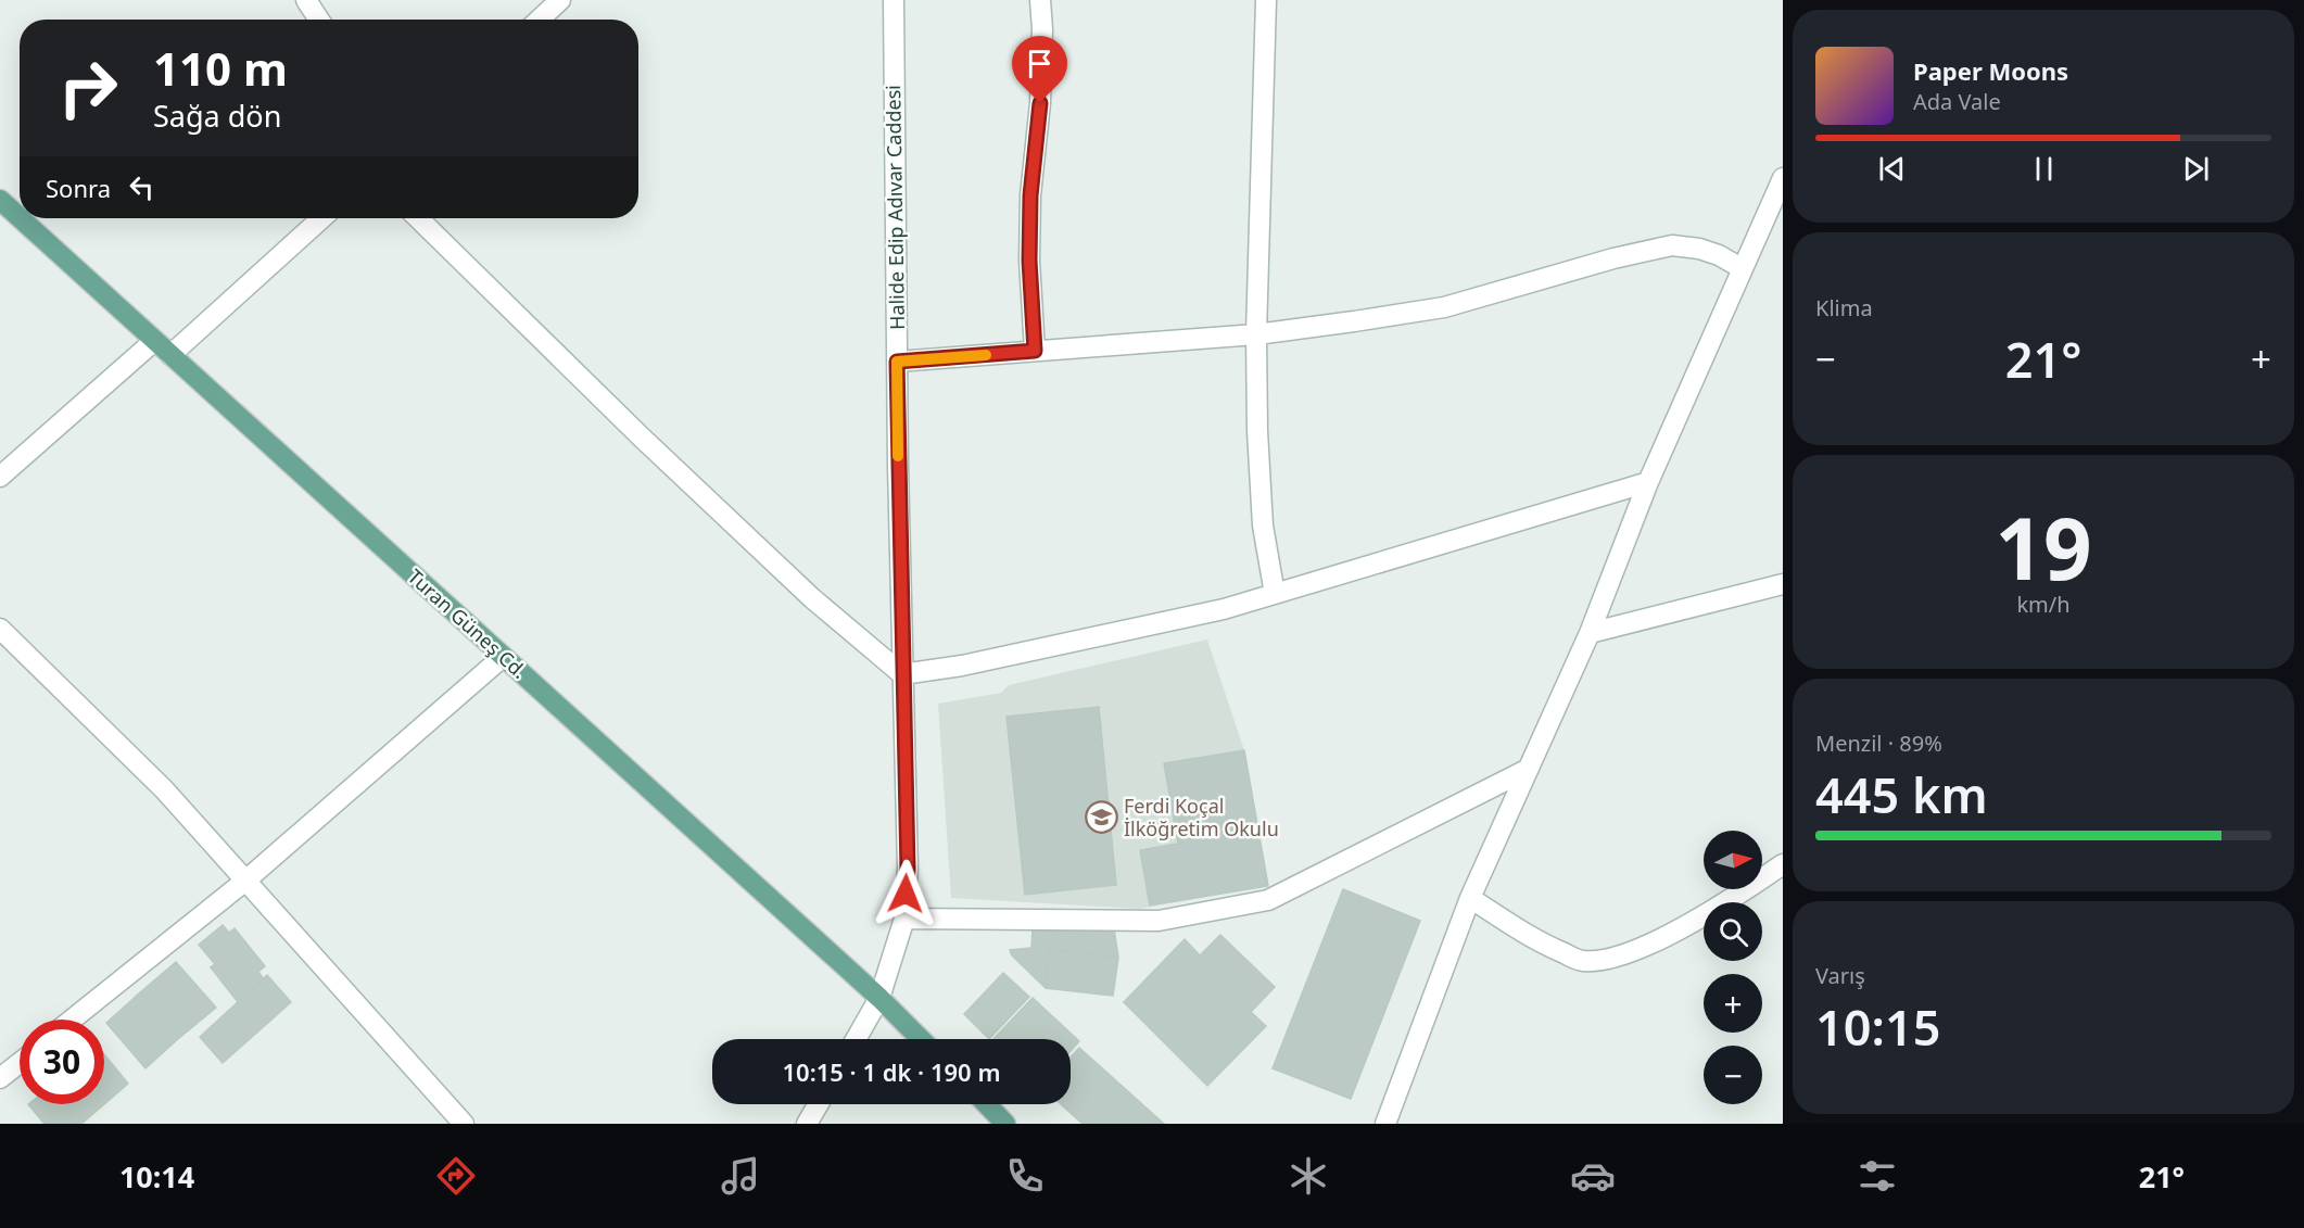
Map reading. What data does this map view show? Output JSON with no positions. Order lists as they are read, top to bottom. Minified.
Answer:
{"streets":{"main road":["Turan Güneş Cd."],"street":["Halide Edip Adıvar Caddesi"]},"crossings":[["Halide Edip Adıvar Caddesi","Turan Güneş Cd."]],"places":{"school or university":["Ferdi Koçal İlköğretim Okulu"]},"north":"right","page":{"turn":["110 m","Sağa dön"],"song":["Paper Moons","Ada Vale"],"then":"Sonra","tile":["Klima",["19","km/h"],["Menzil · 89%","445 km"],["Varış","10:15"]],"heat":["−","21°","+"],"map_buttons":["+","−"],"limit":"30","trip":"10:15 · 1 dk · 190 m","tabs":["10:14","21°"]}}
